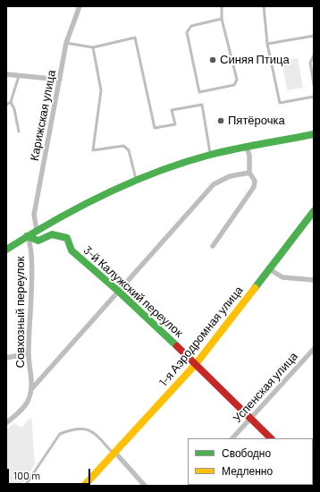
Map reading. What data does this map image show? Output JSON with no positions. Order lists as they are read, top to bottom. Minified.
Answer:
{"streets":{"street":["Карижская улица","3-й Калужский переулок","Совхозный переулок","1-я Аэродромная улица","Успенская улица"]},"crossings":[["3-й Калужский переулок","Совхозный переулок"],["3-й Калужский переулок","1-я Аэродромная улица"],["3-й Калужский переулок","Успенская улица"]],"places":["Синяя Птица","Пятёрочка"],"legend":["Свободно","Медленно"],"scale_bar":"100 m"}
